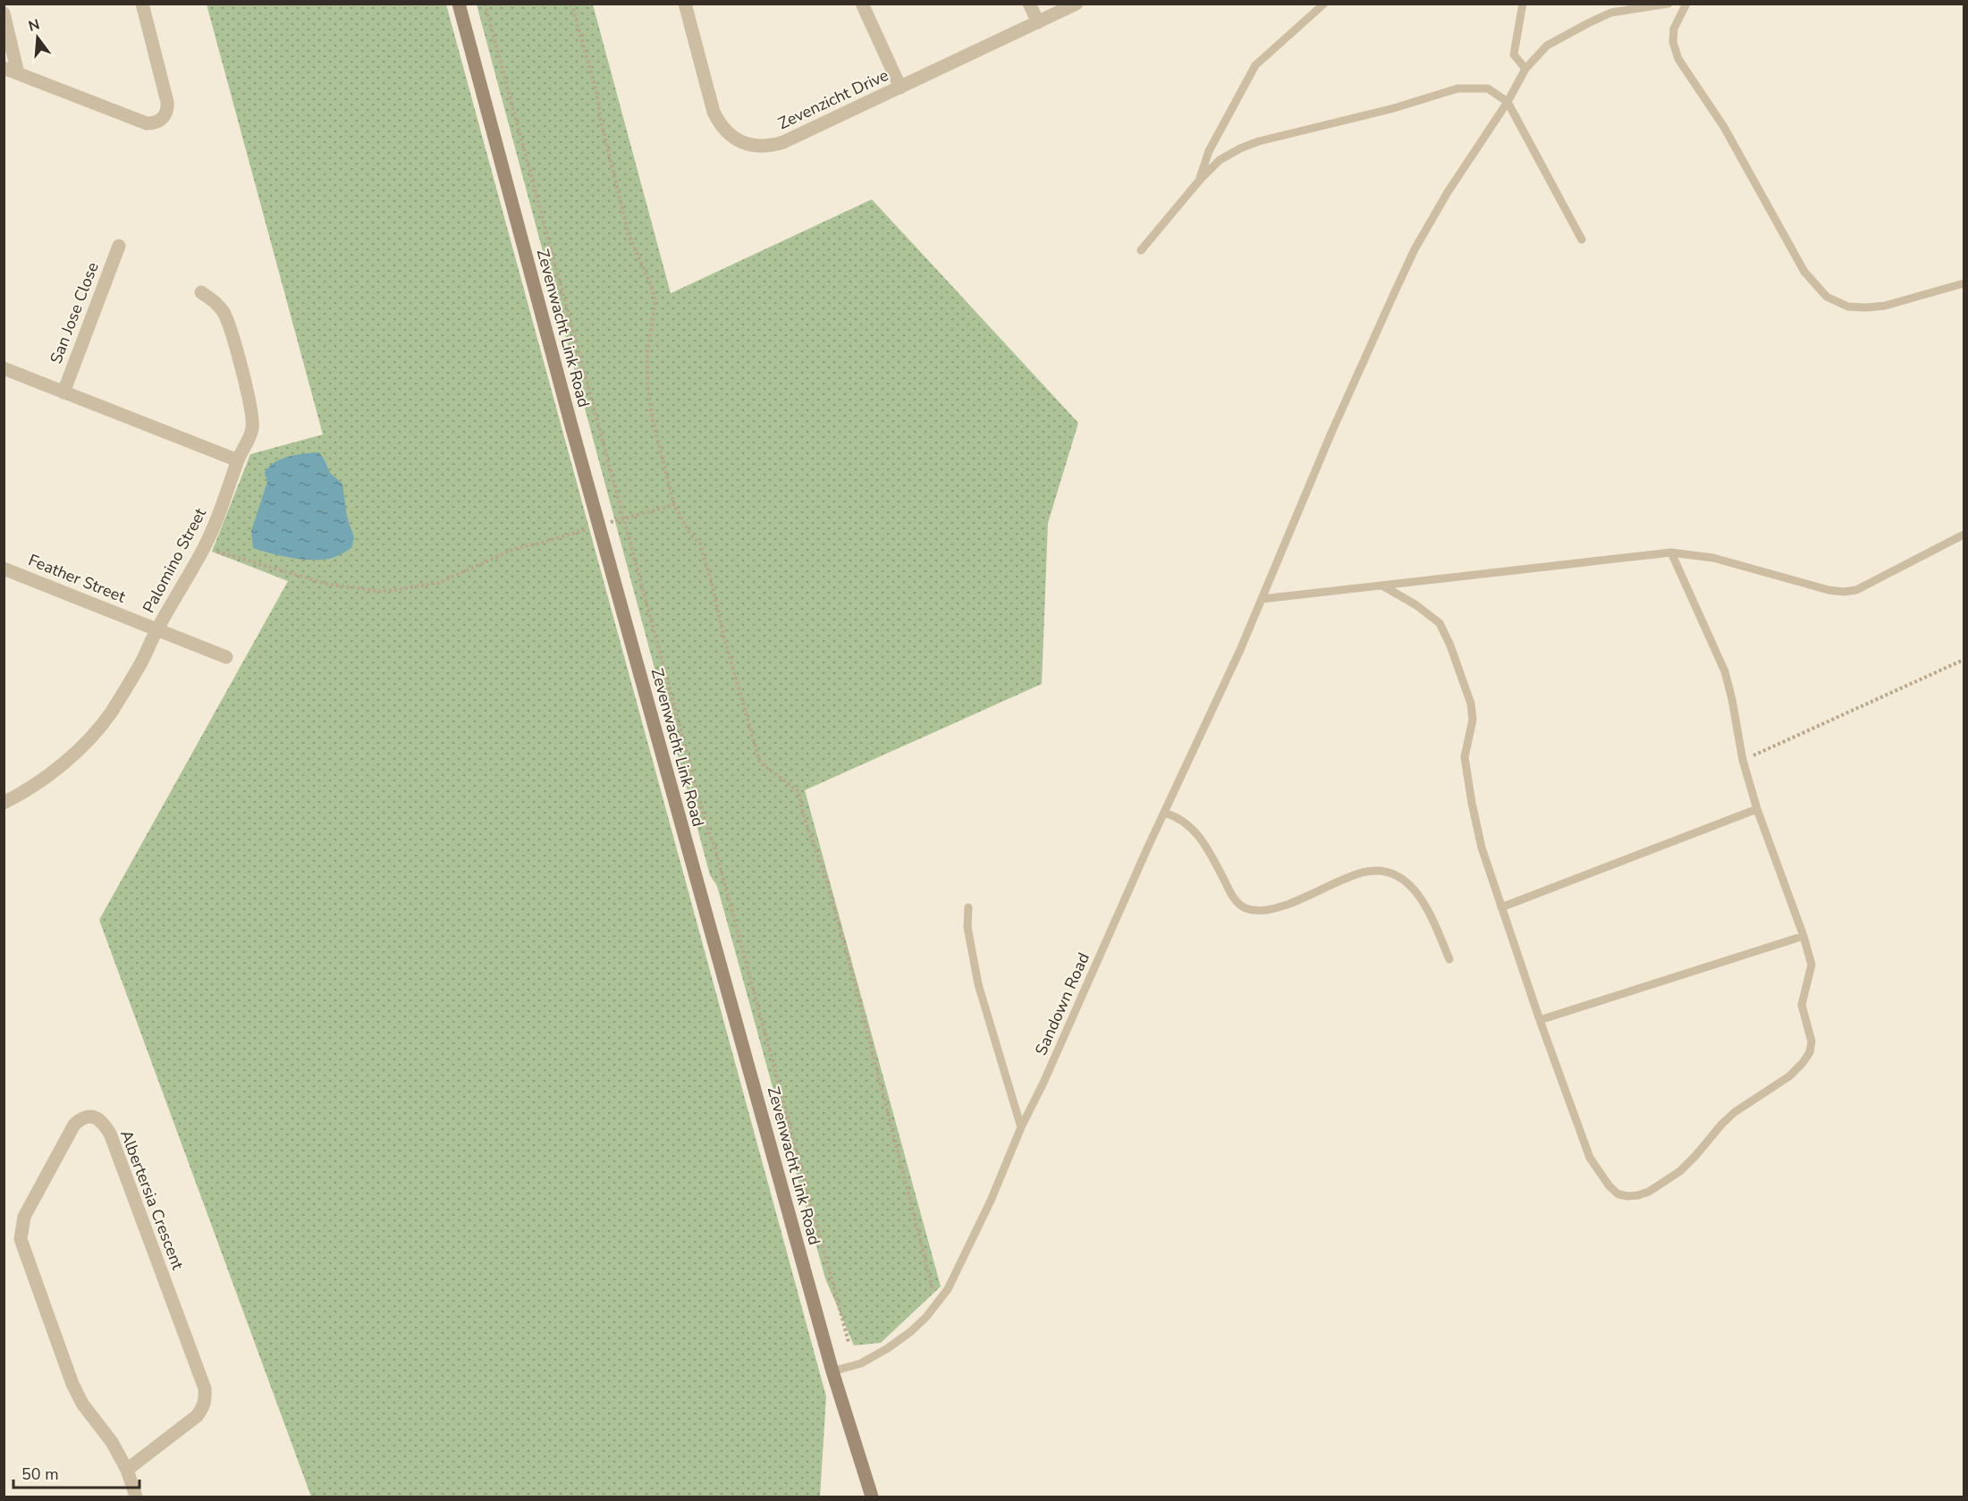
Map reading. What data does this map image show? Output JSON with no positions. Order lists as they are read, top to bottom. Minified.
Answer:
{"streets":{"street":["Zevenzicht Drive","San Jose Close","Zevenwacht Link Road","Palomino Street","Feather Street","Albertersia Crescent"],"lane":["Sandown Road"]},"crossings":[["Zevenwacht Link Road","Sandown Road"],["Palomino Street","Feather Street"]],"scale_bar":"50 m","north":"top"}
